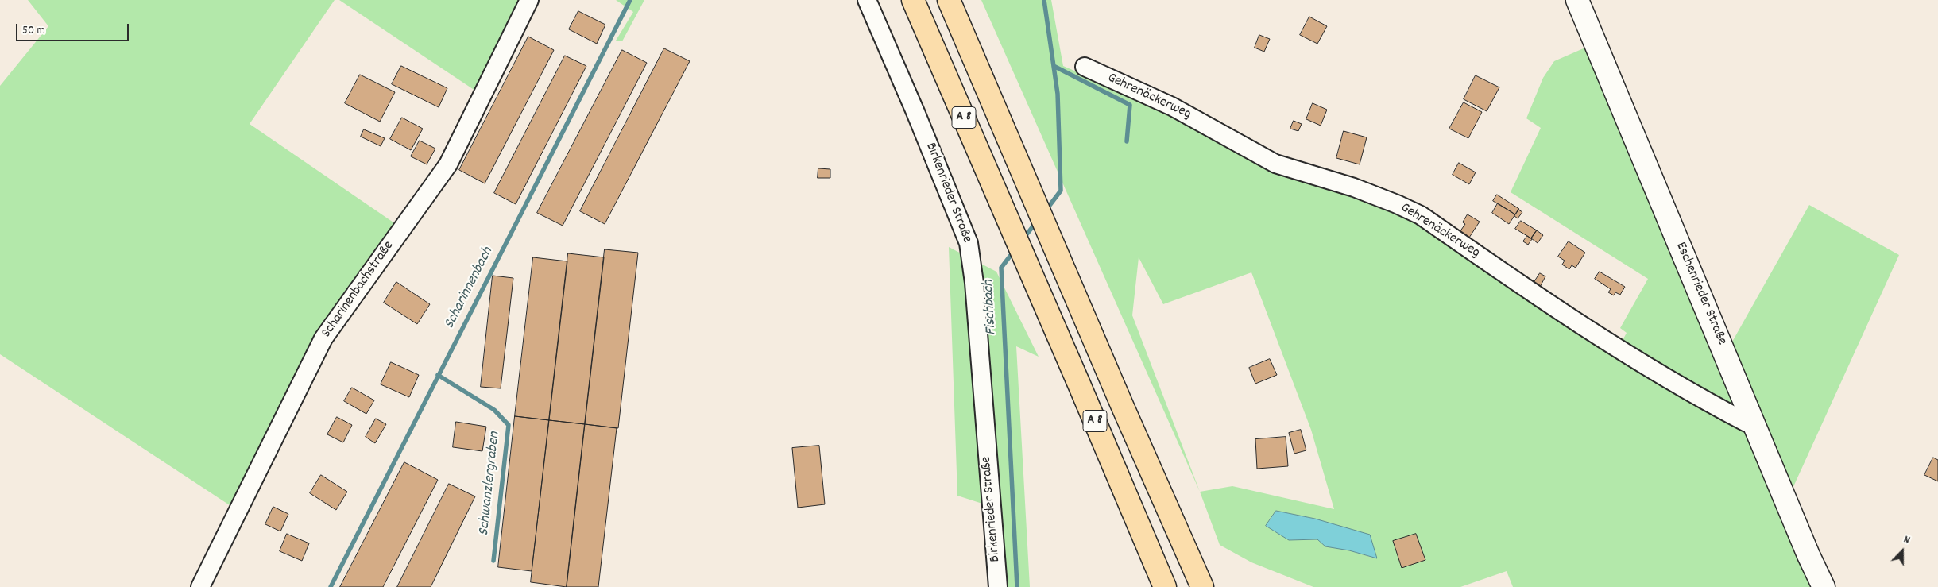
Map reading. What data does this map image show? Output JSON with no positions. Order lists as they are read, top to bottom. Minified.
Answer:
{"streets":{"highway":["A 8"],"street":["Gehrenäckerweg","Birkenrieder Straße","Scharinenbachstraße","Eschenrieder Straße"]},"crossings":[["Gehrenäckerweg","Eschenrieder Straße"]],"water":["Scharinnenbach","Fischbach","Schwanzlergraben"],"scale_bar":"50 m","north":"top"}
